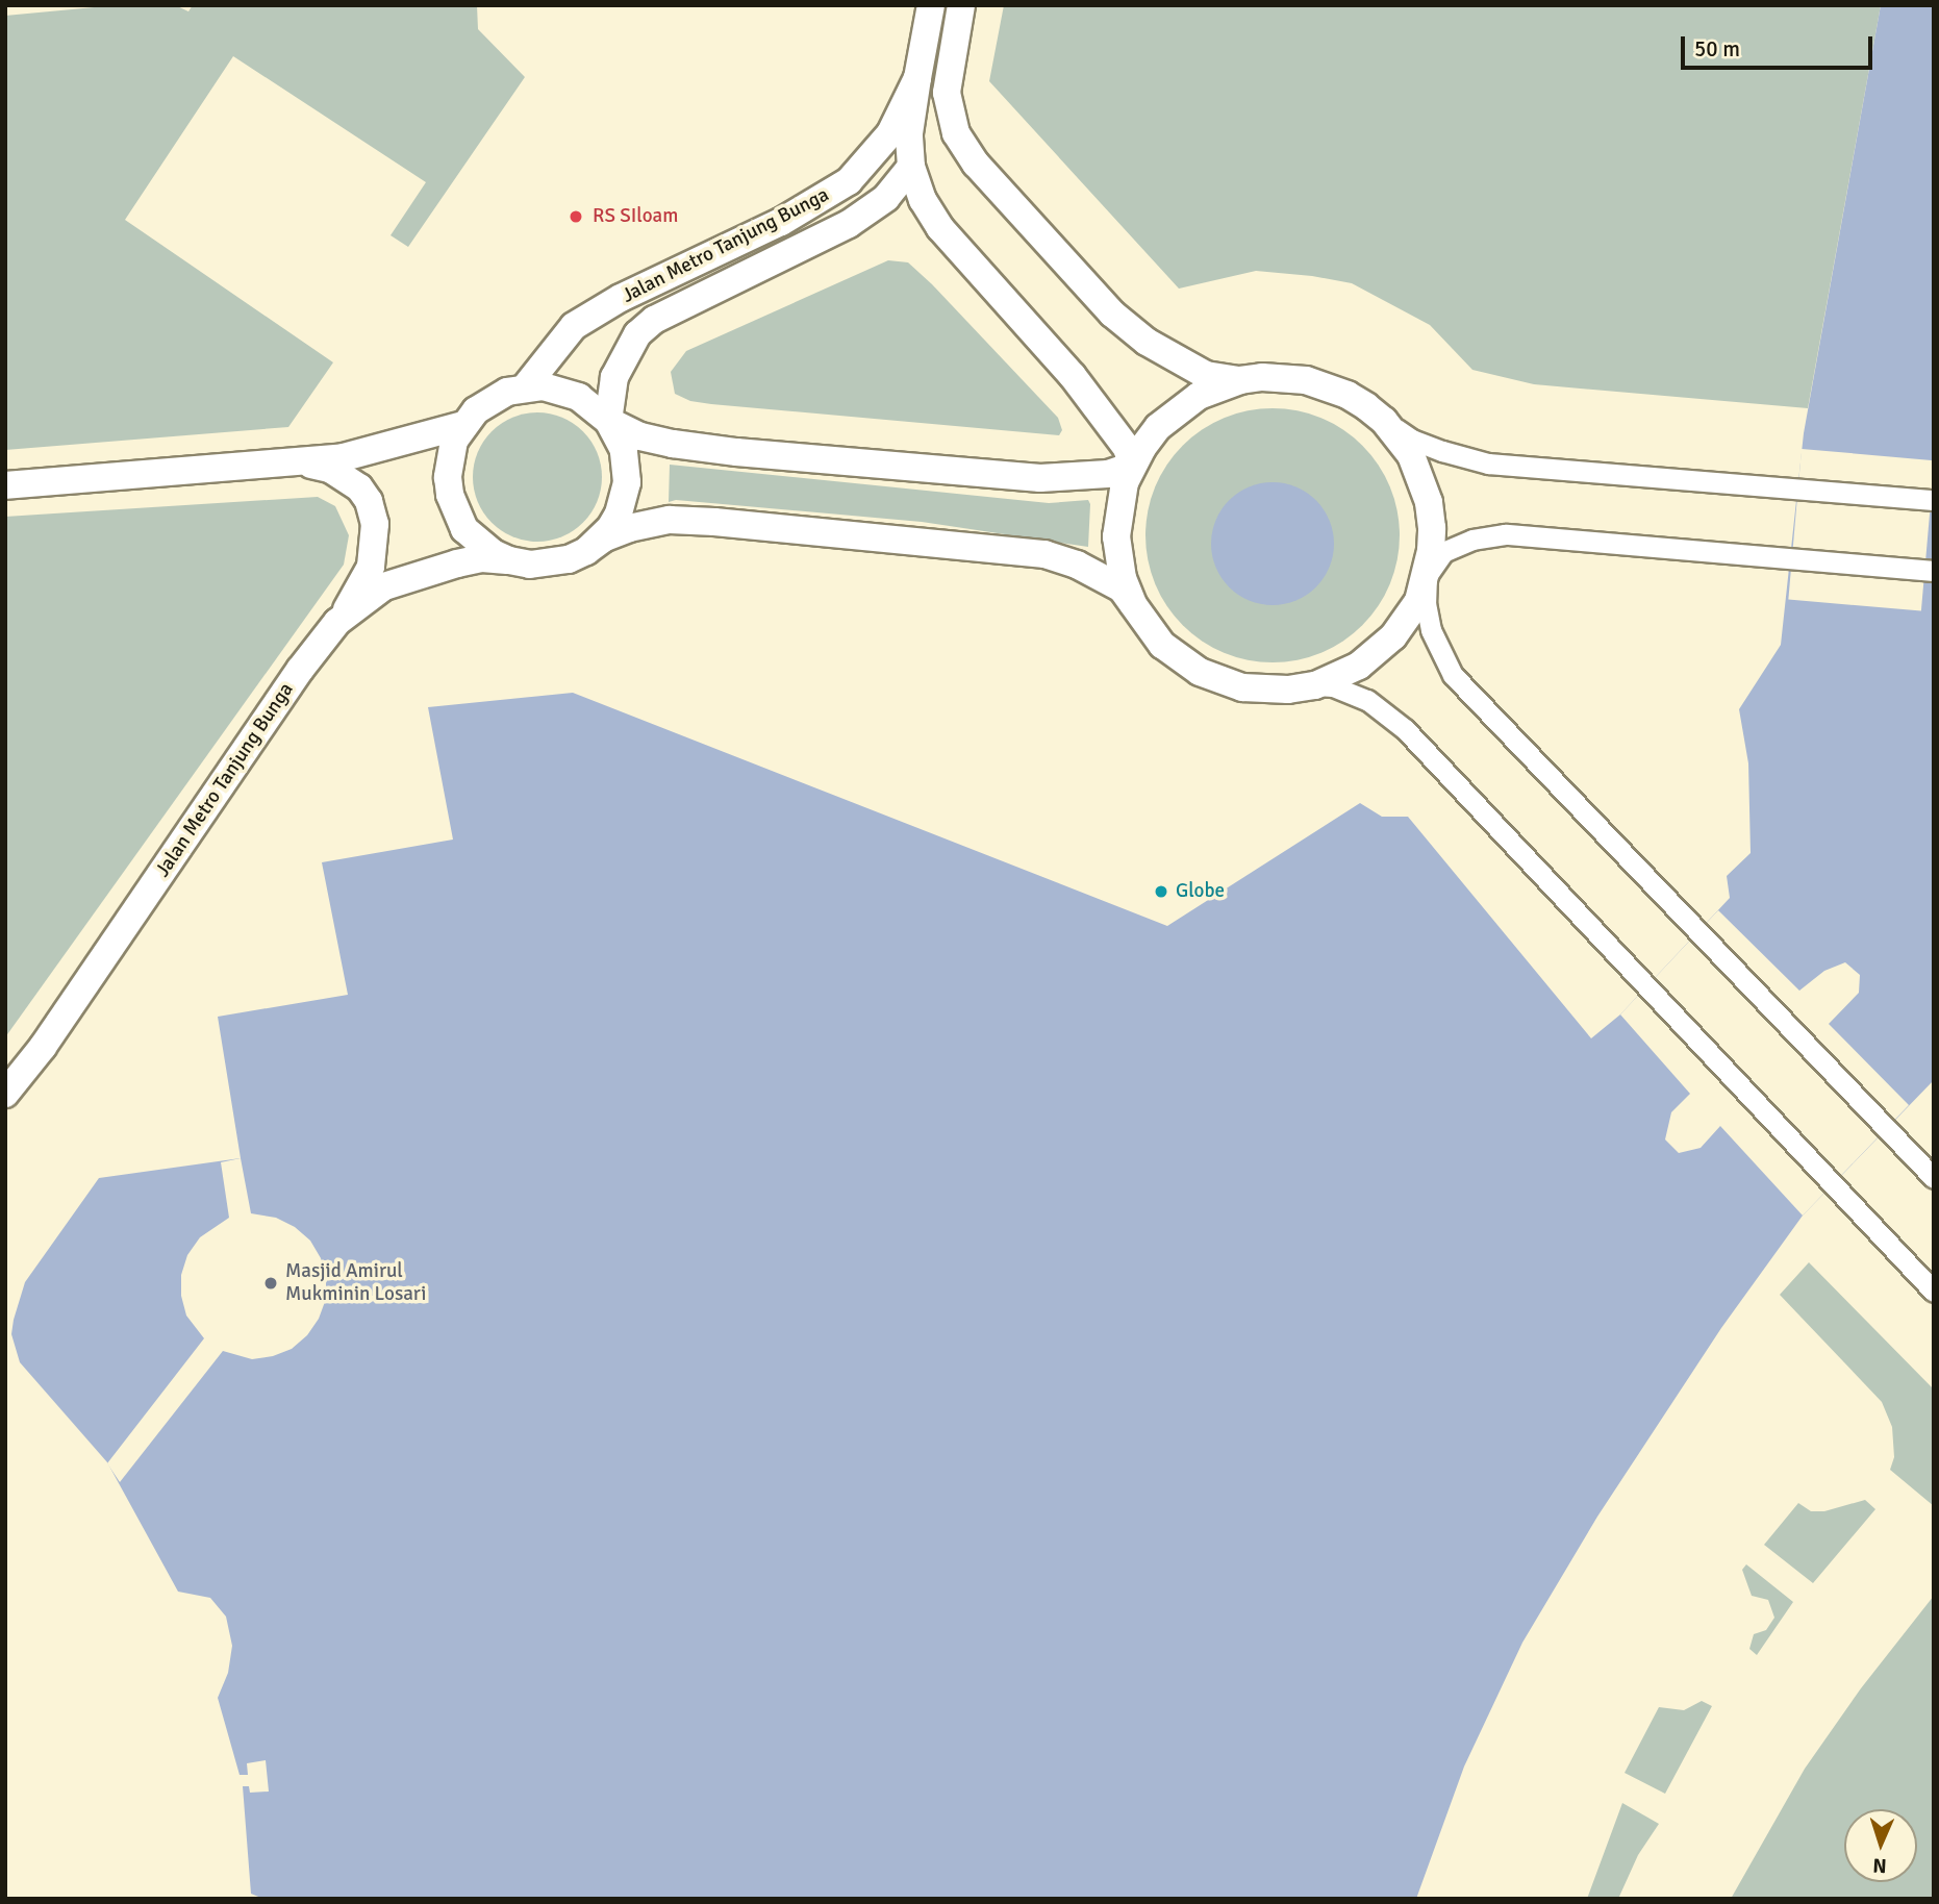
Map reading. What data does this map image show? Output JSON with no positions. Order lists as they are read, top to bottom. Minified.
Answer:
{"streets":{"main road":["Jalan Metro Tanjung Bunga"]},"places":["RS SIloam","Globe","Masjid Amirul Mukminin Losari"],"scale_bar":"50 m","north":"bottom"}
